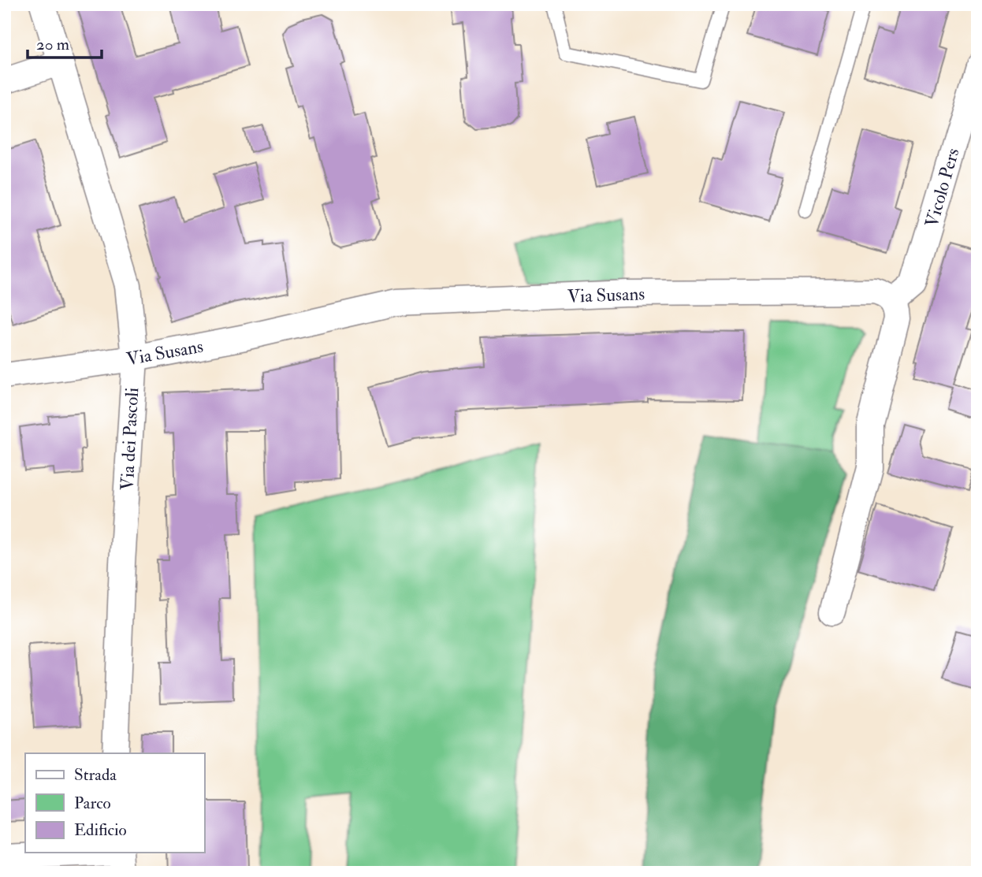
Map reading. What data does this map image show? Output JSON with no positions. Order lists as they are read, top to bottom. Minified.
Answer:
{"streets":{"street":["Vicolo Pers","Via Susans","Via dei Pascoli"]},"crossings":[["Vicolo Pers","Via Susans"],["Via Susans","Via dei Pascoli"]],"legend":["Strada","Parco","Edificio"],"scale_bar":"20 m"}
